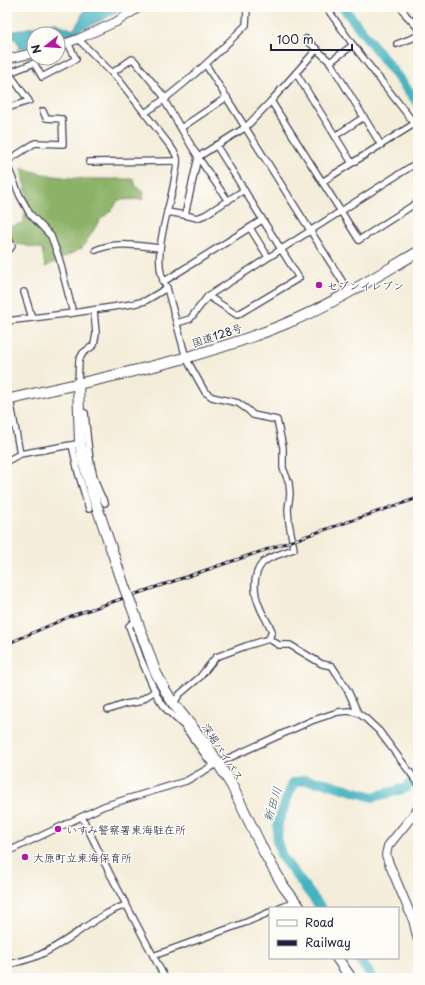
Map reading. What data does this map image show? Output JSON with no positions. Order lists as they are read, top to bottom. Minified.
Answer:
{"streets":{"highway":["国道128号","深堀バイパス"]},"water":["新田川"],"places":["セブンイレブン","いすみ警察署東海駐在所","大原町立東海保育所"],"legend":["Road","Railway"],"scale_bar":"100 m","north":"left"}
